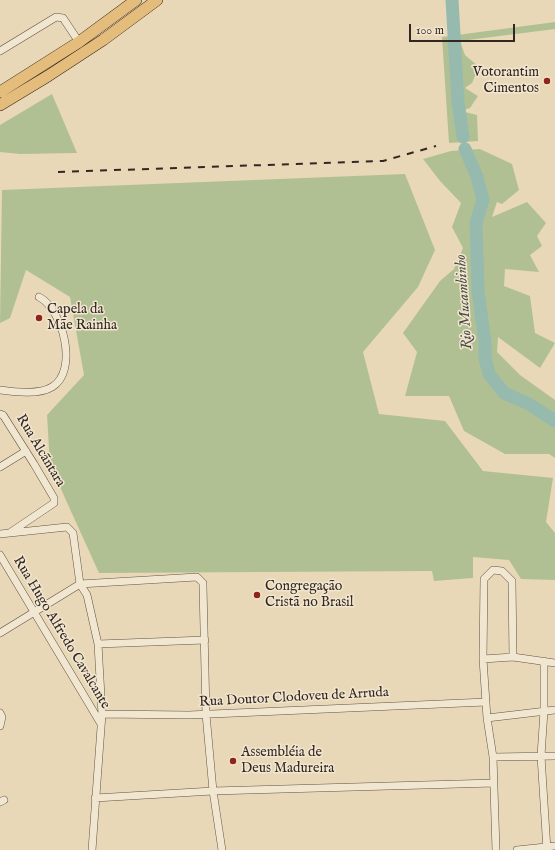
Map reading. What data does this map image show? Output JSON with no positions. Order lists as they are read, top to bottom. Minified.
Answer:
{"streets":{"street":["Rua Alcãntara","Rua Hugo Alfredo Cavalcante","Rua Doutor Clodoveu de Arruda"]},"water":["Rio Mucambinho"],"places":["Votorantim Cimentos","Capela da Mãe Rainha","Congregação Cristã no Brasil","Assembléia de Deus Madureira"],"scale_bar":"100 m"}
